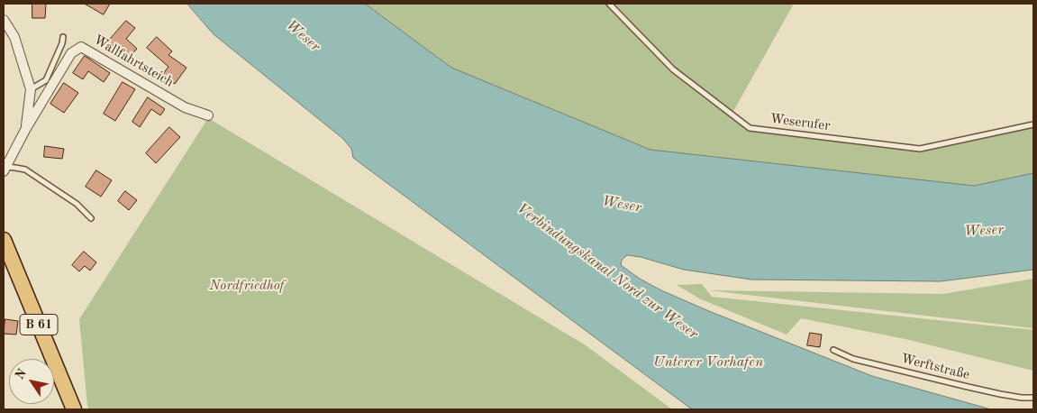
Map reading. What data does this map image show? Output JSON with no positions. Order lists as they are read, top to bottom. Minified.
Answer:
{"streets":{"main road":["B 61"],"street":["Wallfahrtsteich"],"lane":["Weserufer","Werftstraße"]},"water":["Weser","Verbindungskanal Nord zur Weser","Unterer Vorhafen"],"parks":["Nordfriedhof"],"north":"top left"}
